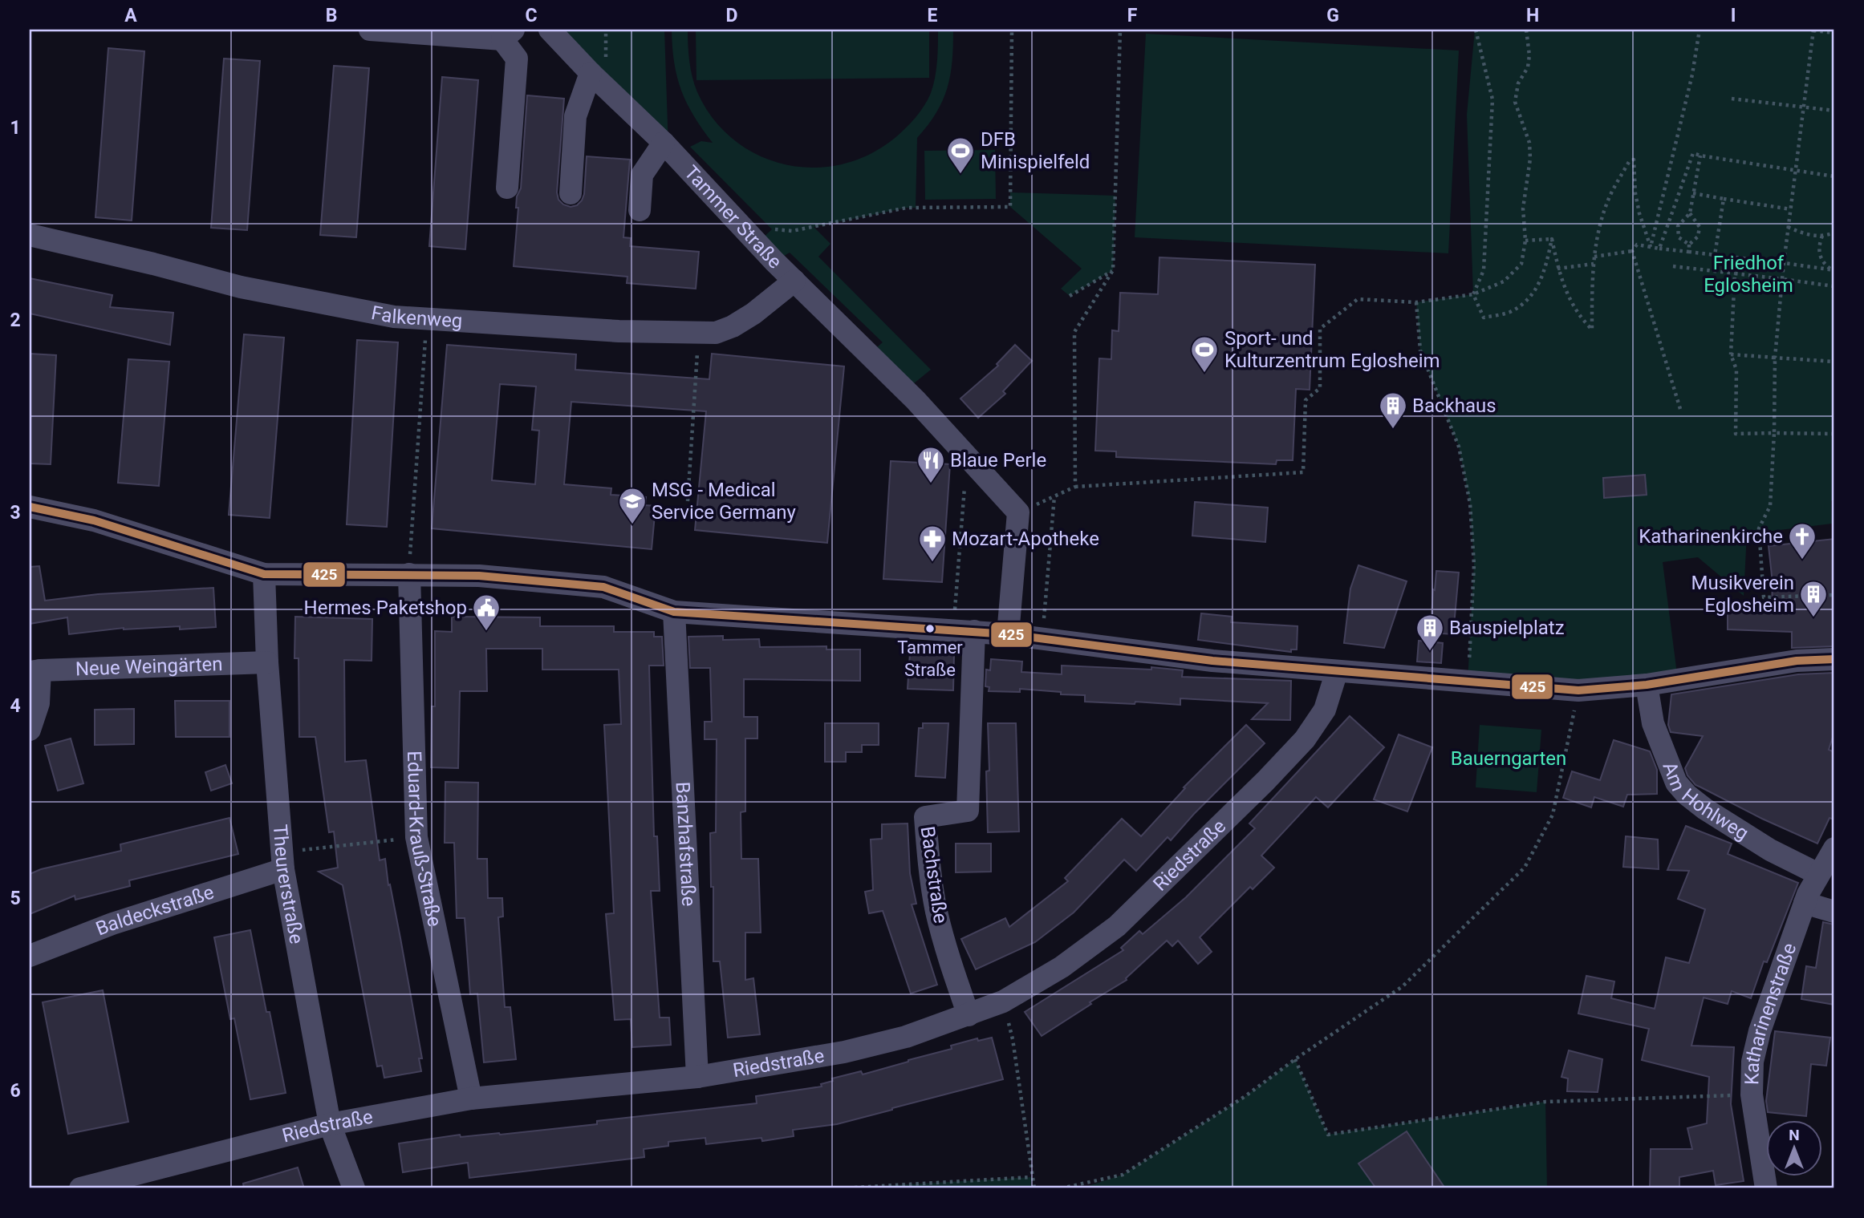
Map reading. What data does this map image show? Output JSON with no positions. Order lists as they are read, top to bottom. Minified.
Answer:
{"streets":{"street":["Tammer Straße","Falkenweg","Neue Weingärten","Am Hohlweg","Eduard-Krauß-Straße","Banzhafstraße","Riedstraße","Bachstraße","Theurerstraße","Baldeckstraße","Katharinenstraße"]},"crossings":[["Tammer Straße","Falkenweg"],["Neue Weingärten","Theurerstraße"],["Am Hohlweg","Katharinenstraße"],["Eduard-Krauß-Straße","Riedstraße"],["Banzhafstraße","Riedstraße"],["Riedstraße","Bachstraße"],["Riedstraße","Theurerstraße"],["Theurerstraße","Baldeckstraße"]],"parks":["Friedhof Eglosheim","Bauerngarten"],"places":{"sports":["DFB Minispielfeld","Sport- und Kulturzentrum Eglosheim"],"building":["Backhaus","Musikverein Eglosheim","Bauspielplatz"],"restaurant":["Blaue Perle"],"school or university":["MSG - Medical Service Germany"],"church":["Katharinenkirche"],"pharmacy":["Mozart-Apotheke"],"other":["Tammer Straße"],"public building":["Hermes Paketshop"]},"lines":["transit line 425"],"north":"top","grid":{"columns":["A","B","C","D","E","F","G","H","I"],"rows":["1","2","3","4","5","6"]}}
